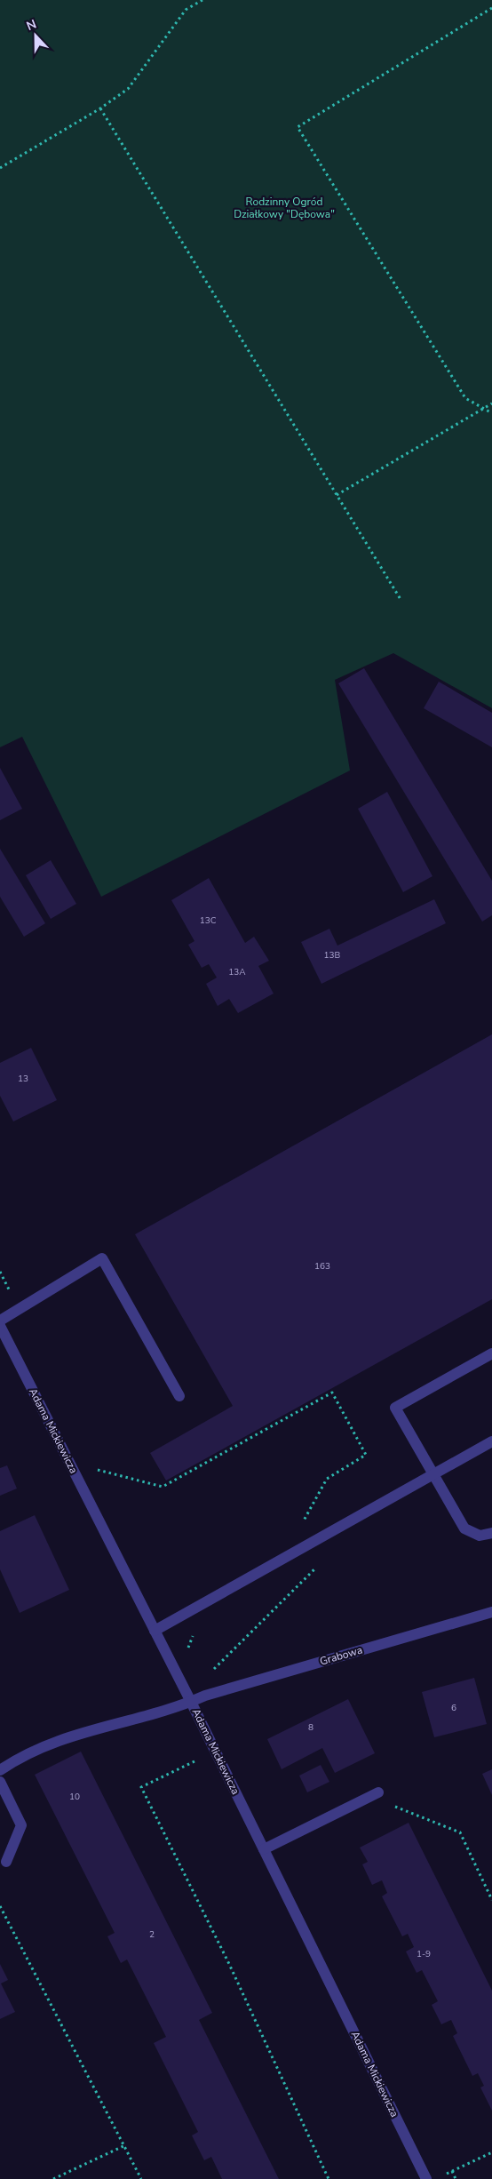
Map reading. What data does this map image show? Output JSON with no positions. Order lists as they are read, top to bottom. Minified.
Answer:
{"streets":{"street":["Adama Mickiewicza","Grabowa"]},"crossings":[["Adama Mickiewicza","Grabowa"]],"parks":["Rodzinny Ogród Działkowy \"Dębowa\""],"house_numbers":["13C","13B","13A","13","163","6","8","10","2","1-9"],"north":"top"}
